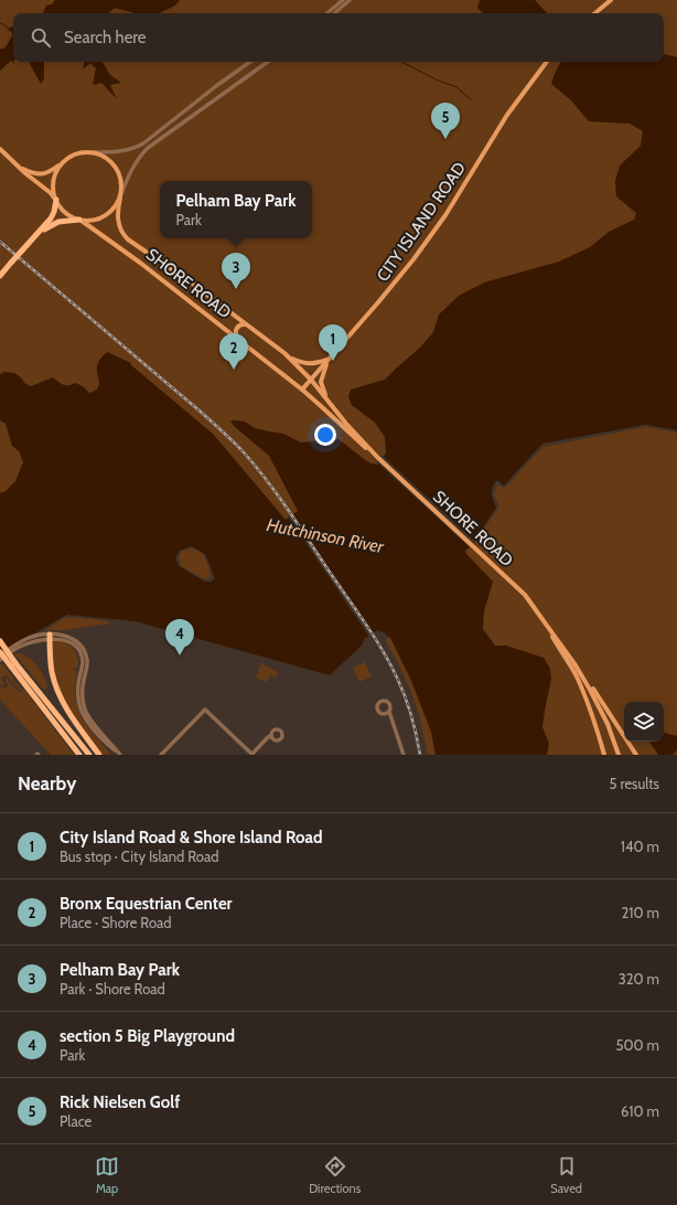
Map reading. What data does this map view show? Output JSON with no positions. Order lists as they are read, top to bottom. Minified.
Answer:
{"streets":{"main road":["CITY ISLAND ROAD","SHORE ROAD"]},"crossings":[["CITY ISLAND ROAD","SHORE ROAD"]],"water":["Hutchinson River"],"page":{"search":"Search here","pins":["5","3","1","2","4"],"popup":["Pelham Bay Park","Park"],"heading":["Nearby","5 results"],"list":[{"mark":"1","name":"City Island Road & Shore Island Road","note":"Bus stop · City Island Road","value":"140 m"},{"mark":"2","name":"Bronx Equestrian Center","note":"Place · Shore Road","value":"210 m"},{"mark":"3","name":"Pelham Bay Park","note":"Park · Shore Road","value":"320 m"},{"mark":"4","name":"section 5 Big Playground","note":"Park","value":"500 m"},{"mark":"5","name":"Rick Nielsen Golf","note":"Place","value":"610 m"}],"nav":["Map","Directions","Saved"]}}
